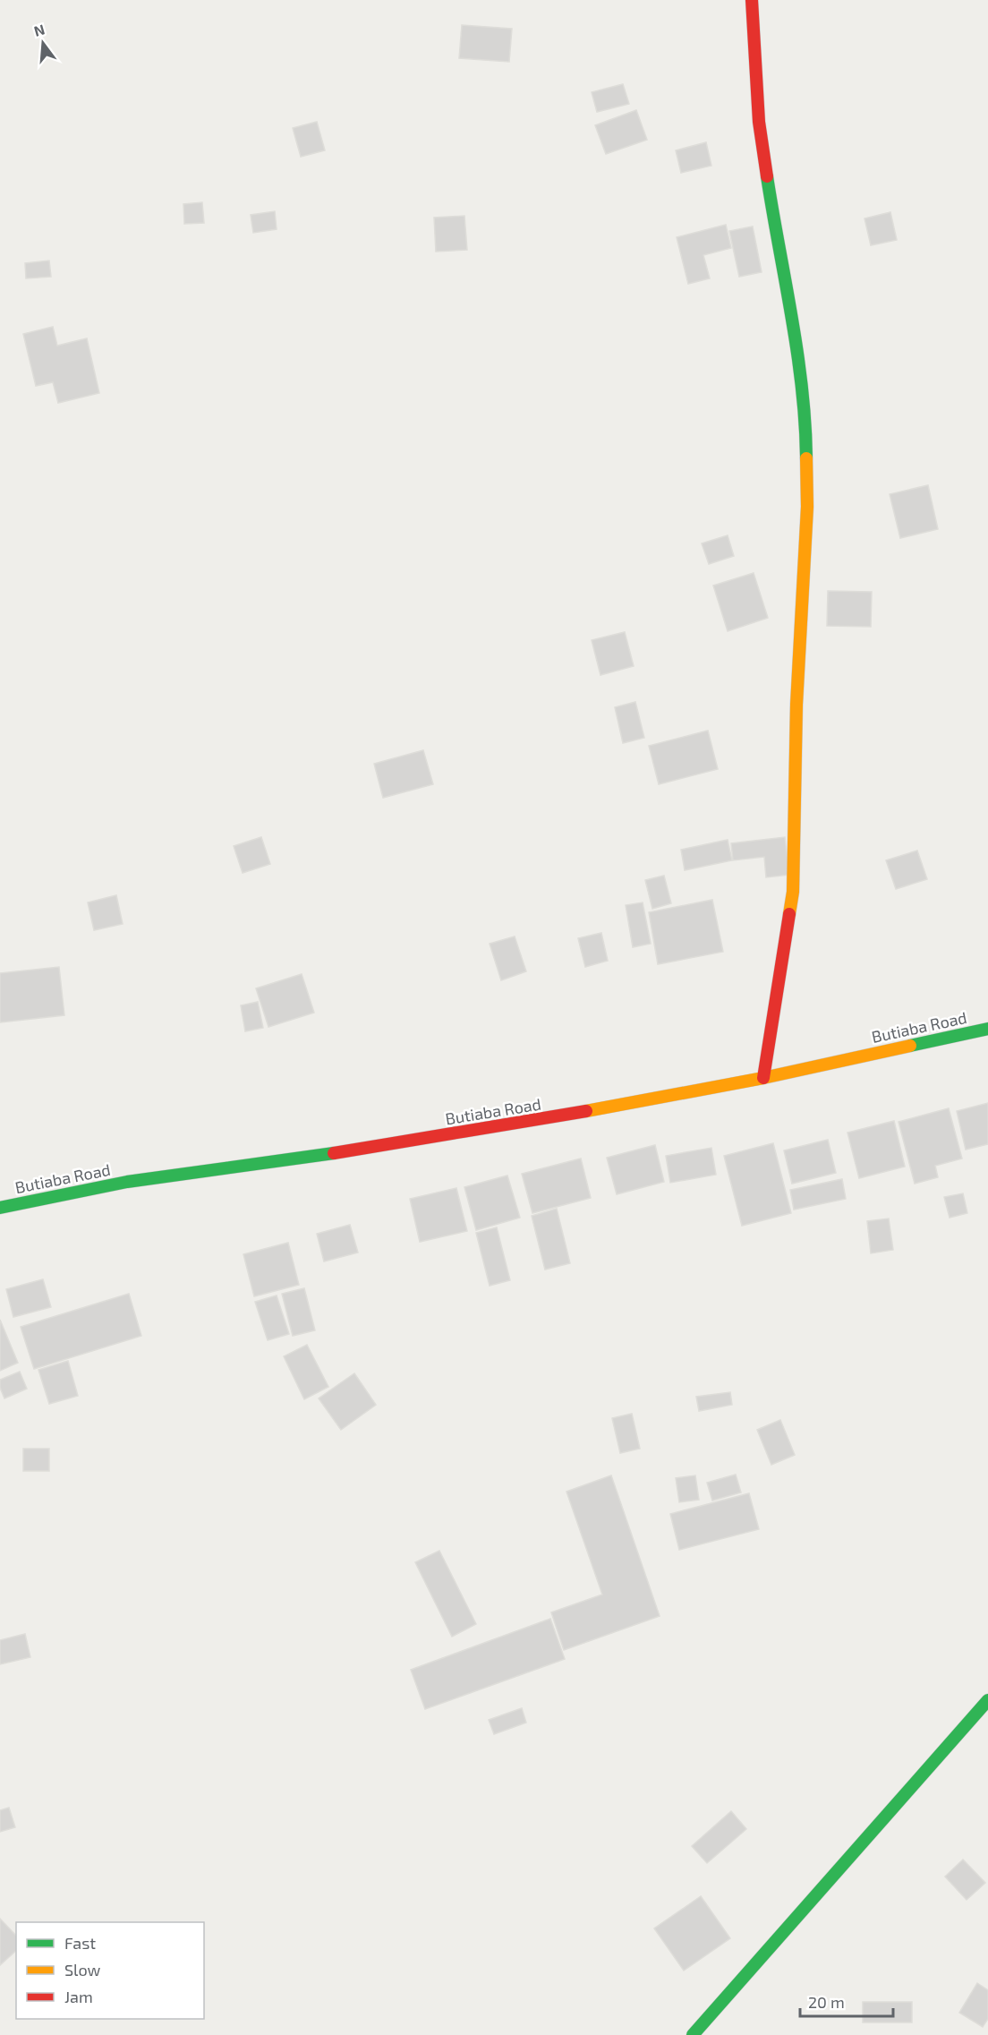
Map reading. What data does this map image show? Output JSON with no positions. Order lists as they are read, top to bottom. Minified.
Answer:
{"streets":{"street":["Butiaba Road"]},"legend":["Fast","Slow","Jam"],"scale_bar":"20 m","north":"top"}
